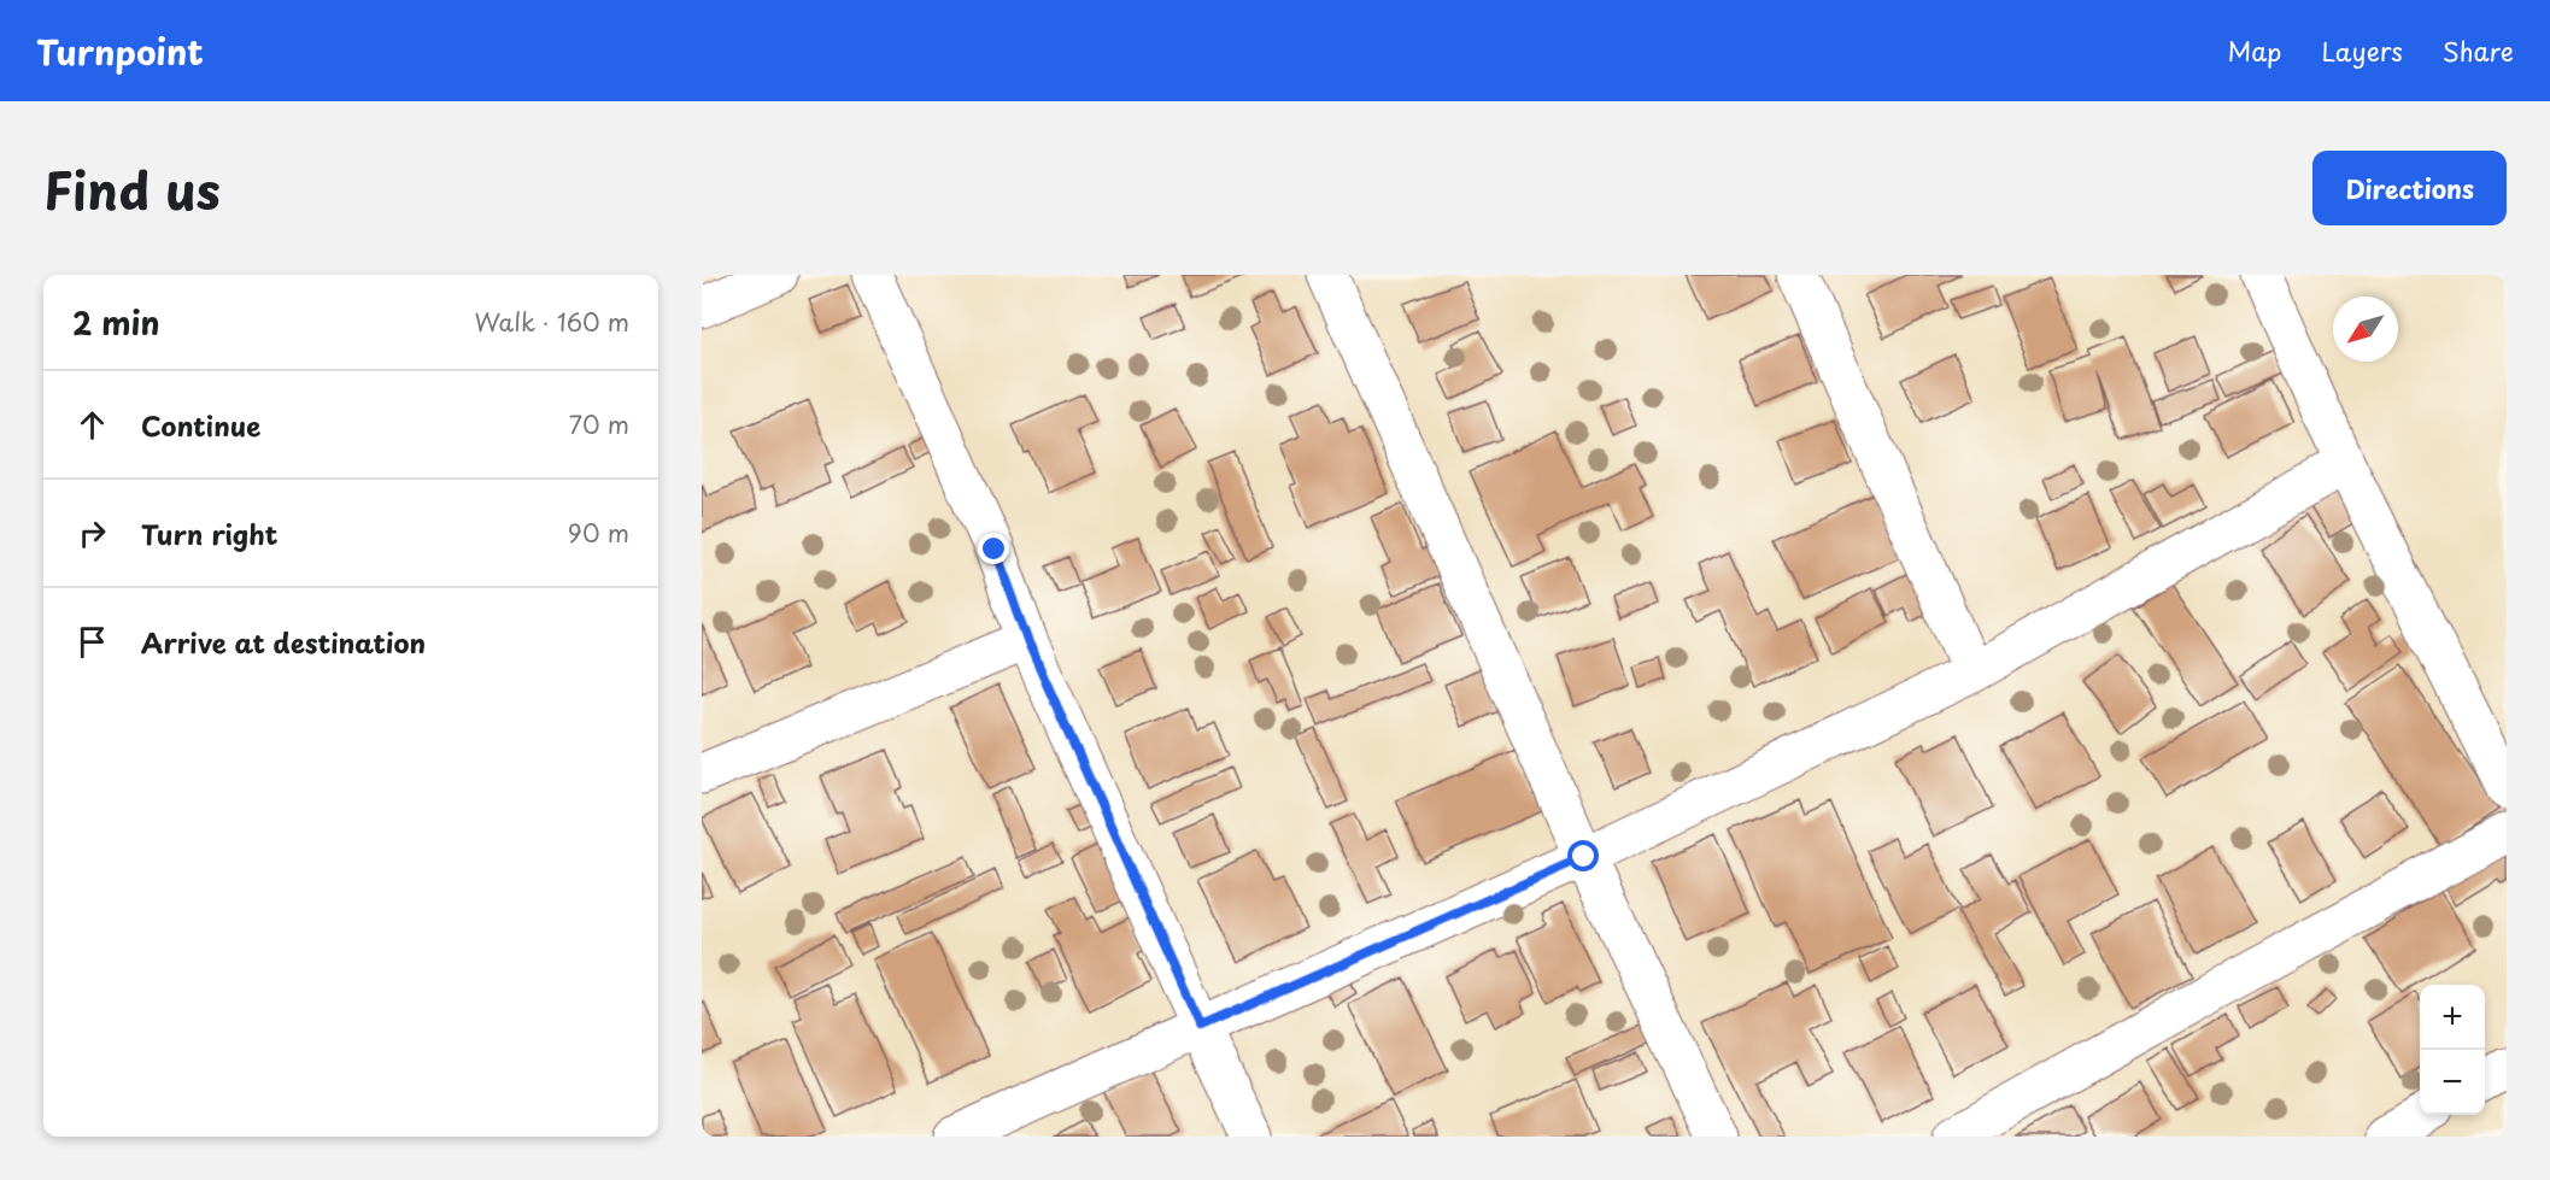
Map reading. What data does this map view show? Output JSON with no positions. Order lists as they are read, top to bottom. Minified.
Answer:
{"north":"bottom left","page":{"header":"Turnpoint","nav":["Map","Layers","Share"],"title":"Find us","buttons":"Directions","heading":["2 min","Walk · 160 m"],"list":[["Continue","70 m"],["Turn right","90 m"],"Arrive at destination"],"map_buttons":["+","−"]}}
